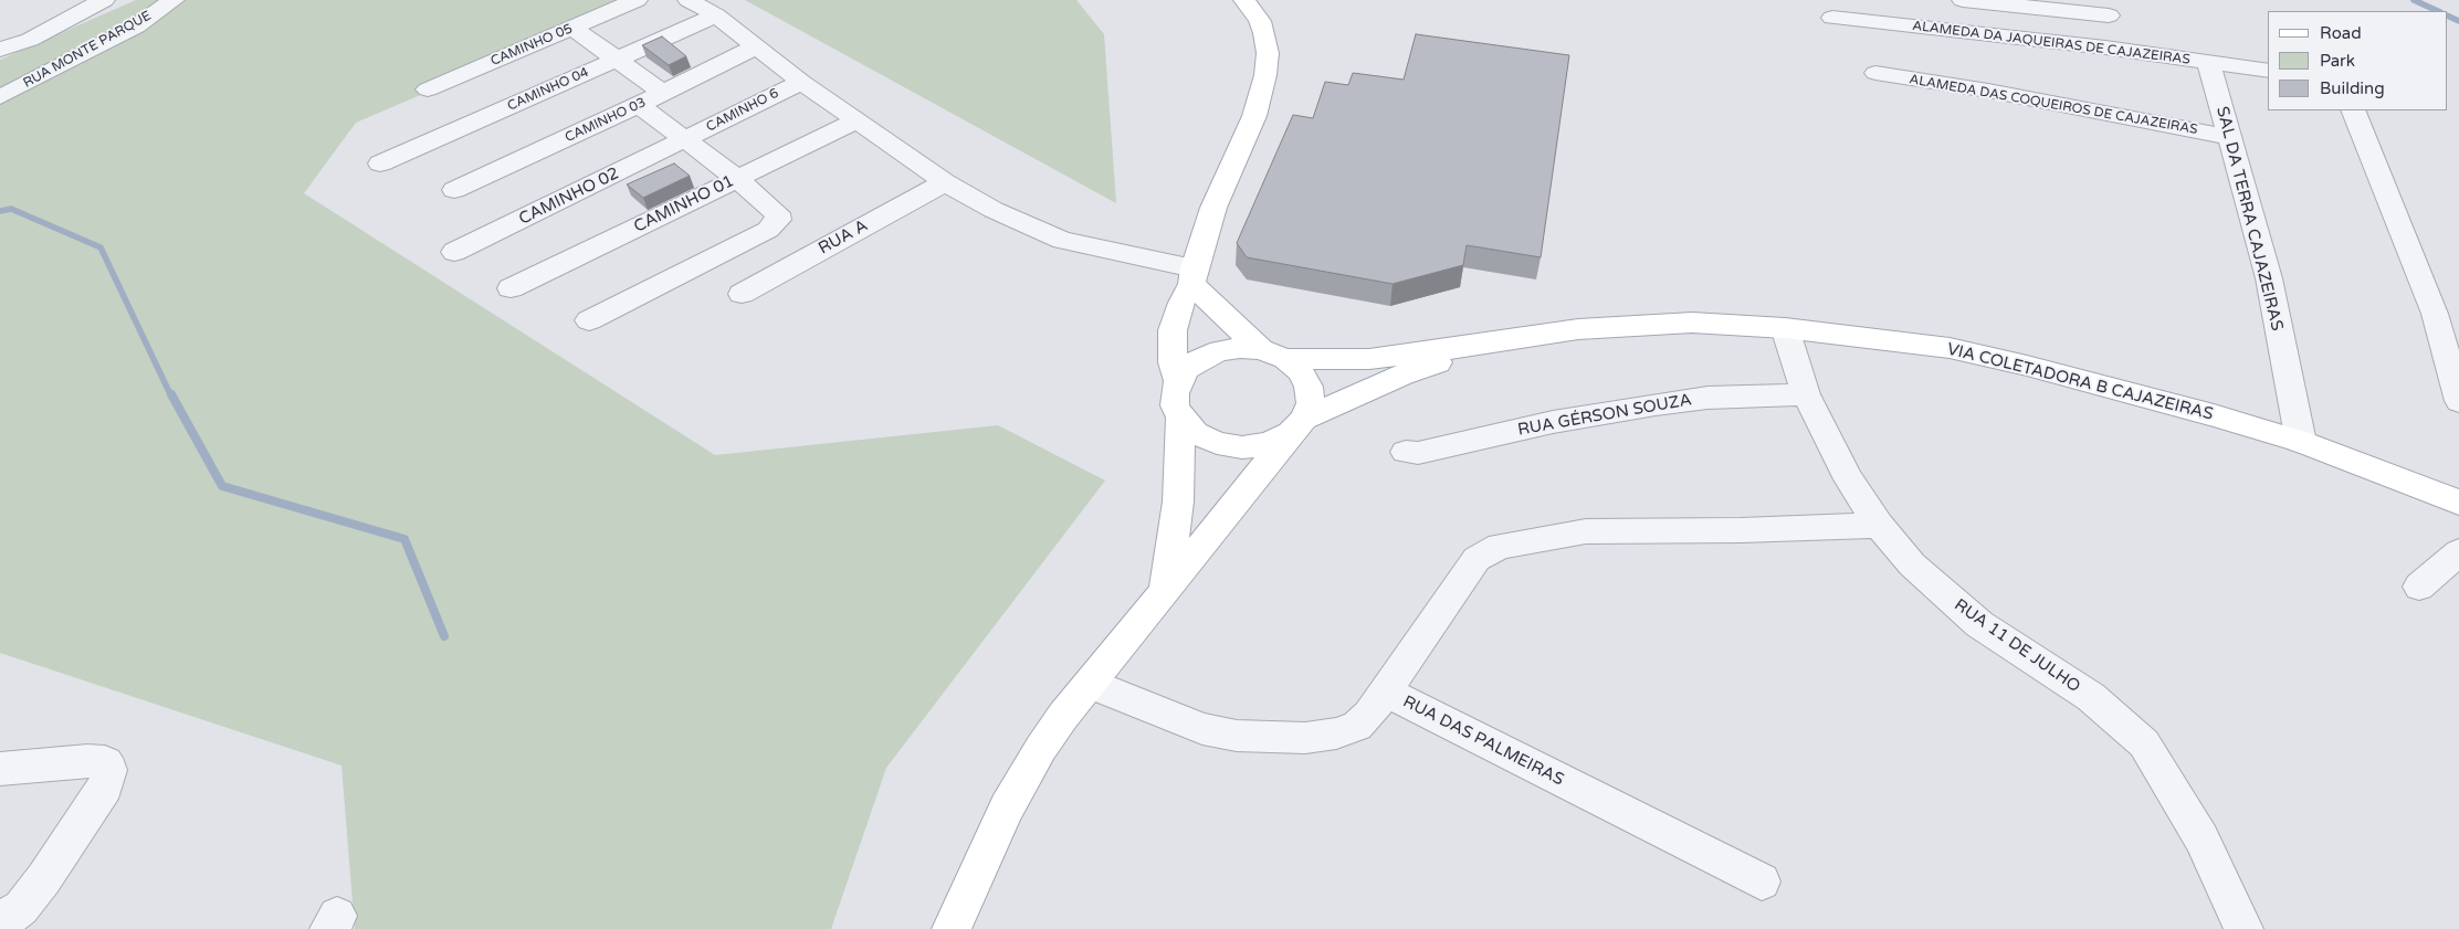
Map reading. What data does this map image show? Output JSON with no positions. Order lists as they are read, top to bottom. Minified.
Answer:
{"streets":{"main road":["VIA COLETADORA B CAJAZEIRAS"],"street":["ALAMEDA DA JAQUEIRAS DE CAJAZEIRAS","CAMINHO 05","RUA MONTE PARQUE","CAMINHO 04","ALAMEDA DAS COQUEIROS DE CAJAZEIRAS","CAMINHO 6","CAMINHO 03","CAMINHO 02","CAMINHO 01","SAL DA TERRA CAJAZEIRAS","RUA A","RUA GÉRSON SOUZA","RUA 11 DE JULHO","RUA DAS PALMEIRAS"]},"crossings":[["ALAMEDA DA JAQUEIRAS DE CAJAZEIRAS","SAL DA TERRA CAJAZEIRAS"],["ALAMEDA DAS COQUEIROS DE CAJAZEIRAS","SAL DA TERRA CAJAZEIRAS"],["CAMINHO 6","CAMINHO 02"],["SAL DA TERRA CAJAZEIRAS","VIA COLETADORA B CAJAZEIRAS"],["VIA COLETADORA B CAJAZEIRAS","RUA 11 DE JULHO"],["RUA GÉRSON SOUZA","RUA 11 DE JULHO"],["RUA 11 DE JULHO","RUA DAS PALMEIRAS"]],"legend":["Road","Park","Building"]}
